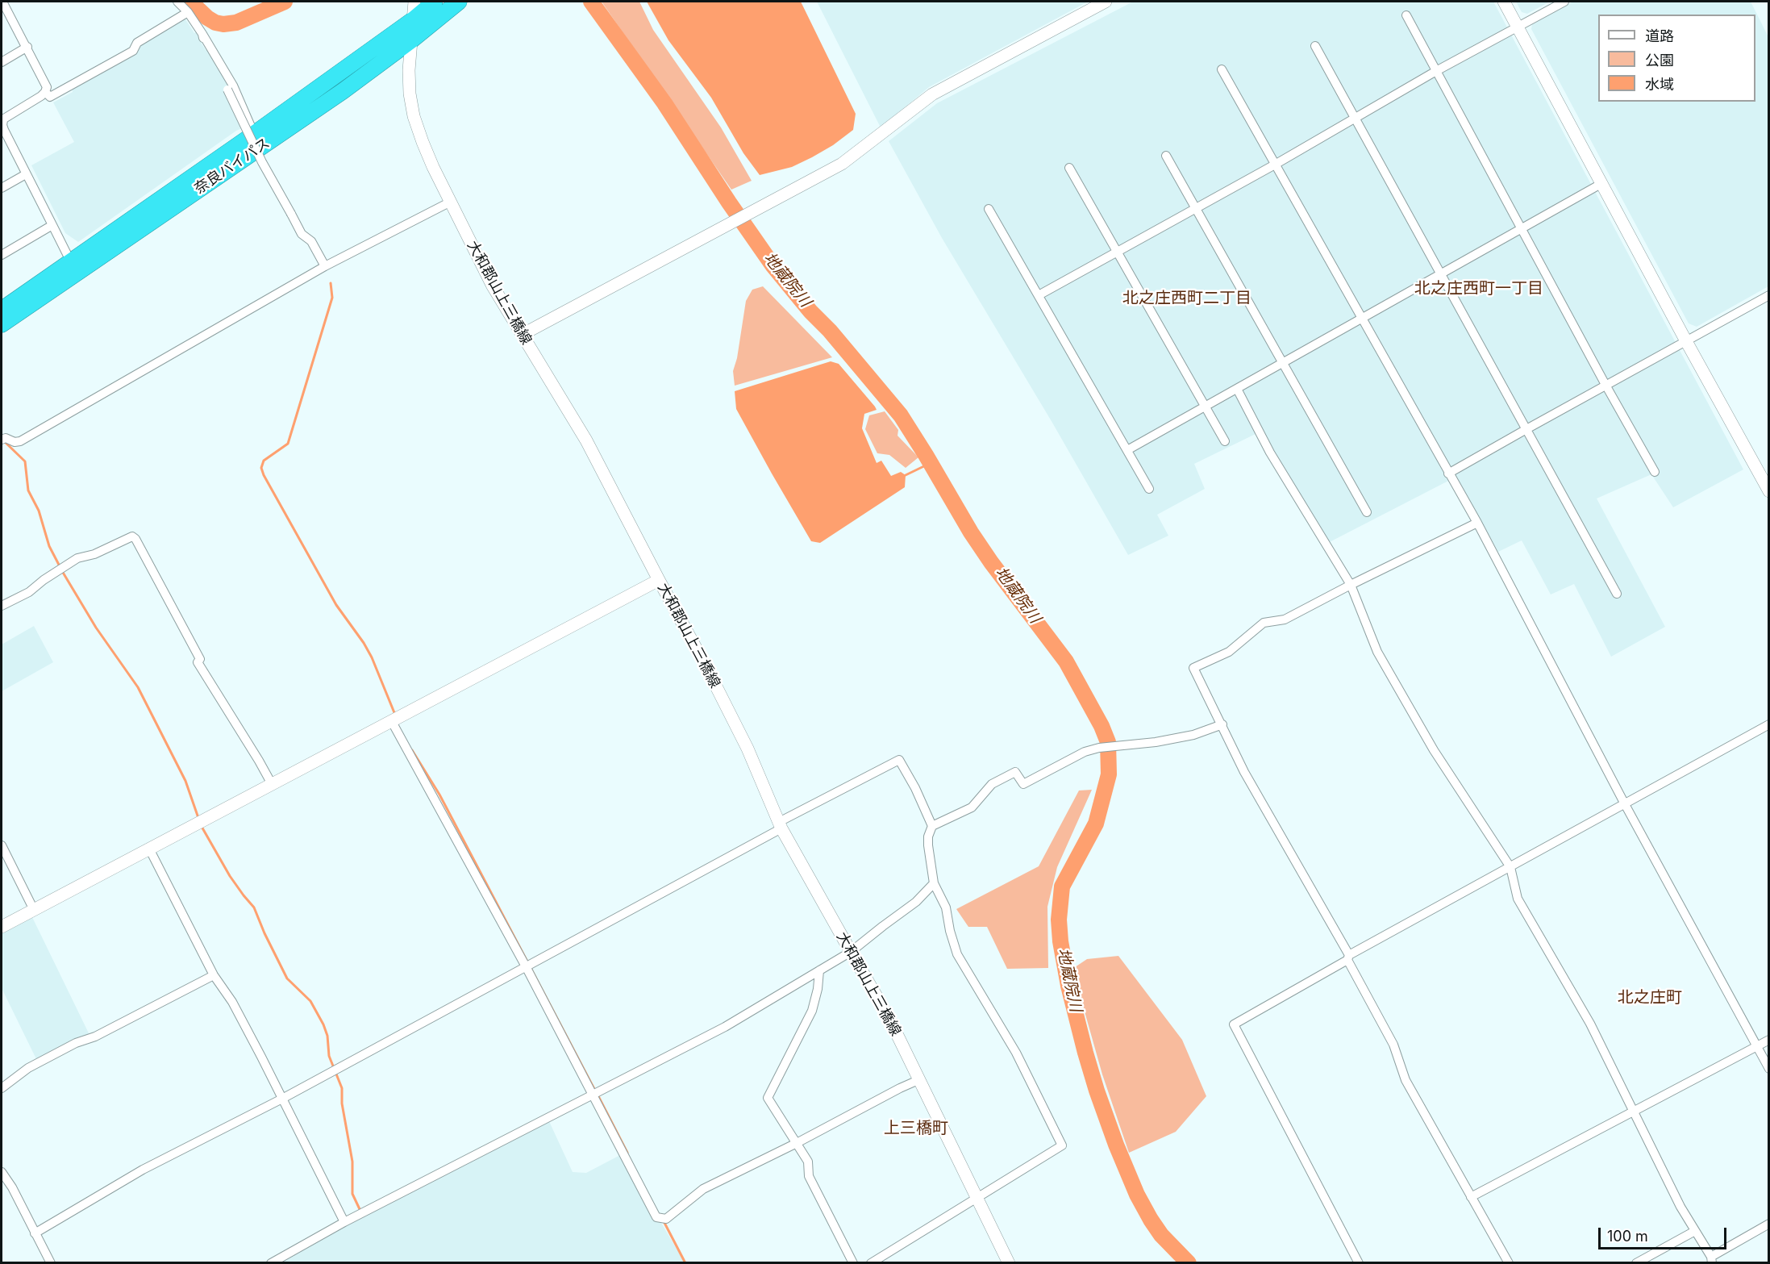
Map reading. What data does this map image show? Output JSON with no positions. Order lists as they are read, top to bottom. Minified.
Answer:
{"streets":{"highway":["奈良バイパス"],"street":["大和郡山上三橋線"]},"crossings":[["奈良バイパス","大和郡山上三橋線"]],"districts":["北之庄西町一丁目","北之庄西町二丁目","北之庄町","上三橋町"],"water":["地蔵院川"],"legend":["道路","公園","水域"],"scale_bar":"100 m"}
